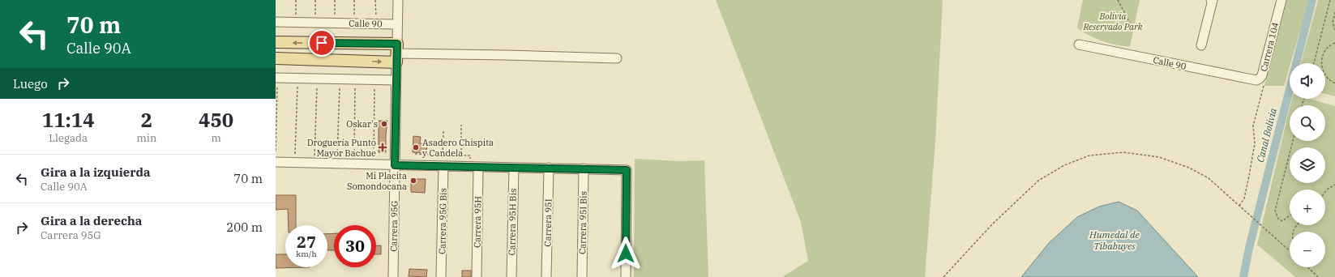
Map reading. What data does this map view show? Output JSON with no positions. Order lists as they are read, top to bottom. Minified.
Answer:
{"streets":{"street":["Calle 90","Carrera 104","Carrera 95G Bis","Carrera 95H","Carrera 95H Bis","Carrera 95I","Carrera 95I Bis","Carrera 95G"]},"crossings":[["Calle 90","Carrera 104"],["Calle 90","Carrera 95G"]],"water":["Canal Bolivia","Humedal de Tibabuyes"],"parks":["Bolivia Reservado Park"],"places":{"other":["Oskar's","Asadero Chispita y Candela","Mi Placita Somondocana"],"health":["Droguería Punto Mayor Bachue"]},"page":{"turn":["70 m","Calle 90A"],"map_buttons":["+","−"],"then":"Luego","eta":["11:14","Llegada","2","min","450","m"],"list":[{"name":"Gira a la izquierda","note":"Calle 90A","value":"70 m"},{"name":"Gira a la derecha","note":"Carrera 95G","value":"200 m"}],"speed":"27 km/h","limit":"30"}}
